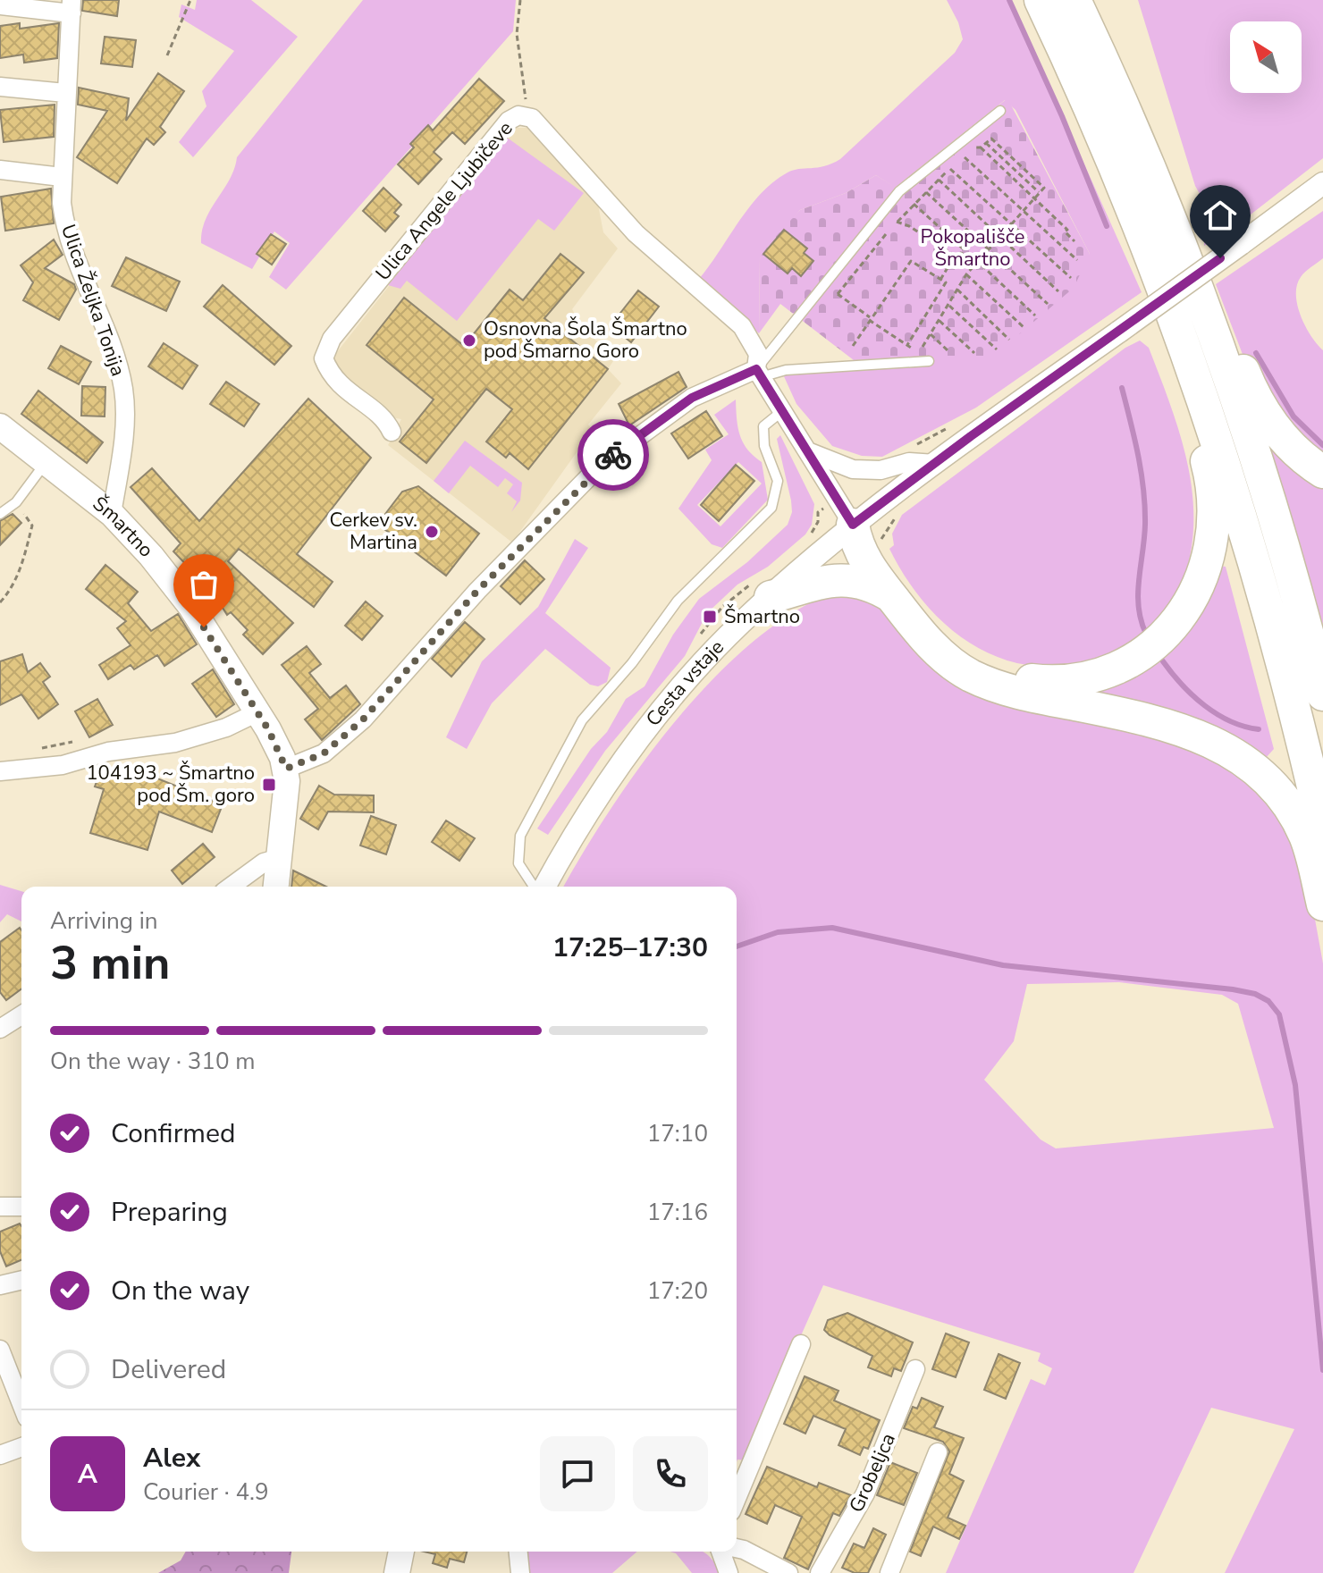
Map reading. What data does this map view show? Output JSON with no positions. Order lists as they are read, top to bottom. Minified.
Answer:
{"streets":{"main road":["Šmartno"],"street":["Ulica Angele Ljubičeve","Ulica Željka Tonija","Cesta vstaje","Grobeljca"]},"crossings":[["Ulica Željka Tonija","Šmartno"]],"parks":["Pokopališče Šmartno"],"places":{"other":["Osnovna Šola Šmartno pod Šmarno Goro","Cerkev sv. Martina"],"transit":["Šmartno","104193 ~ Šmartno pod Šm. goro"]},"north":"top left","page":{"heading":["3 min","Arriving in","17:25–17:30"],"panel":["Alex","Courier · 4.9"],"bar":"On the way · 310 m","list":[["Confirmed","17:10"],["Preparing","17:16"],["On the way","17:20"],"Delivered"],"round":"A"}}
